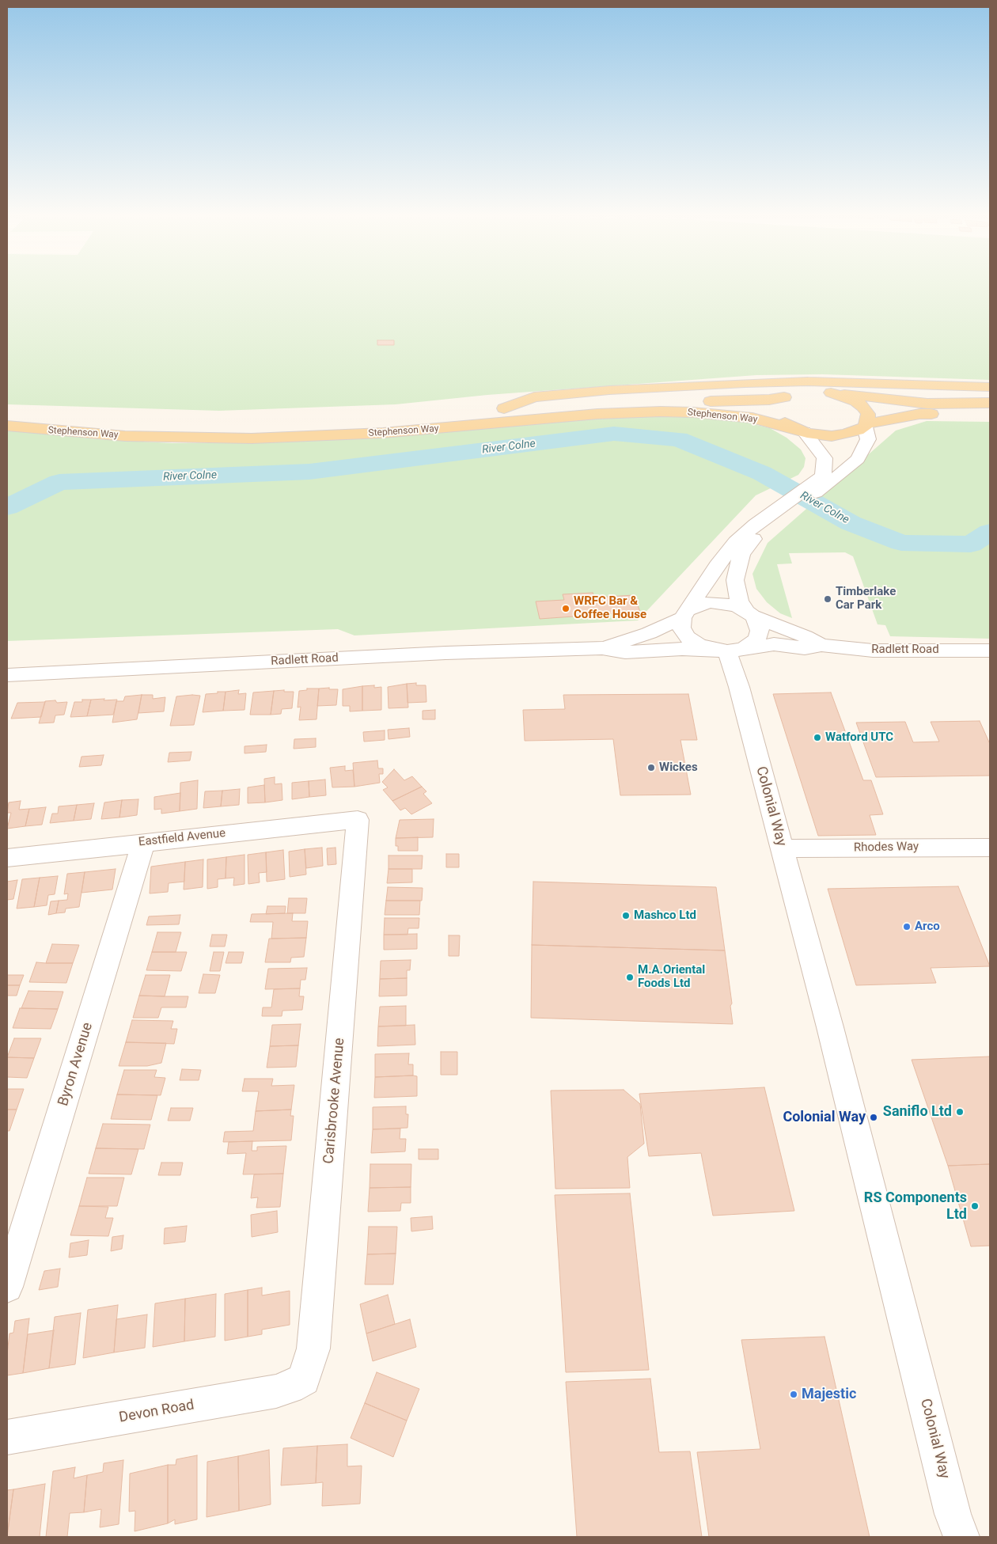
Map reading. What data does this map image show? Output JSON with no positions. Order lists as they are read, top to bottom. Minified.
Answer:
{"streets":{"main road":["Stephenson Way"],"street":["Radlett Road","Colonial Way","Eastfield Avenue","Rhodes Way","Byron Avenue","Carisbrooke Avenue","Devon Road"]},"crossings":[["Radlett Road","Colonial Way"],["Colonial Way","Rhodes Way"],["Eastfield Avenue","Byron Avenue"],["Eastfield Avenue","Carisbrooke Avenue"],["Carisbrooke Avenue","Devon Road"]],"water":["River Colne"],"places":["Timberlake Car Park","WRFC Bar & Coffee House","Watford UTC","Wickes","Mashco Ltd","Arco","M.A.Oriental Foods Ltd","Saniflo Ltd","Colonial Way","RS Components Ltd","Majestic"]}
